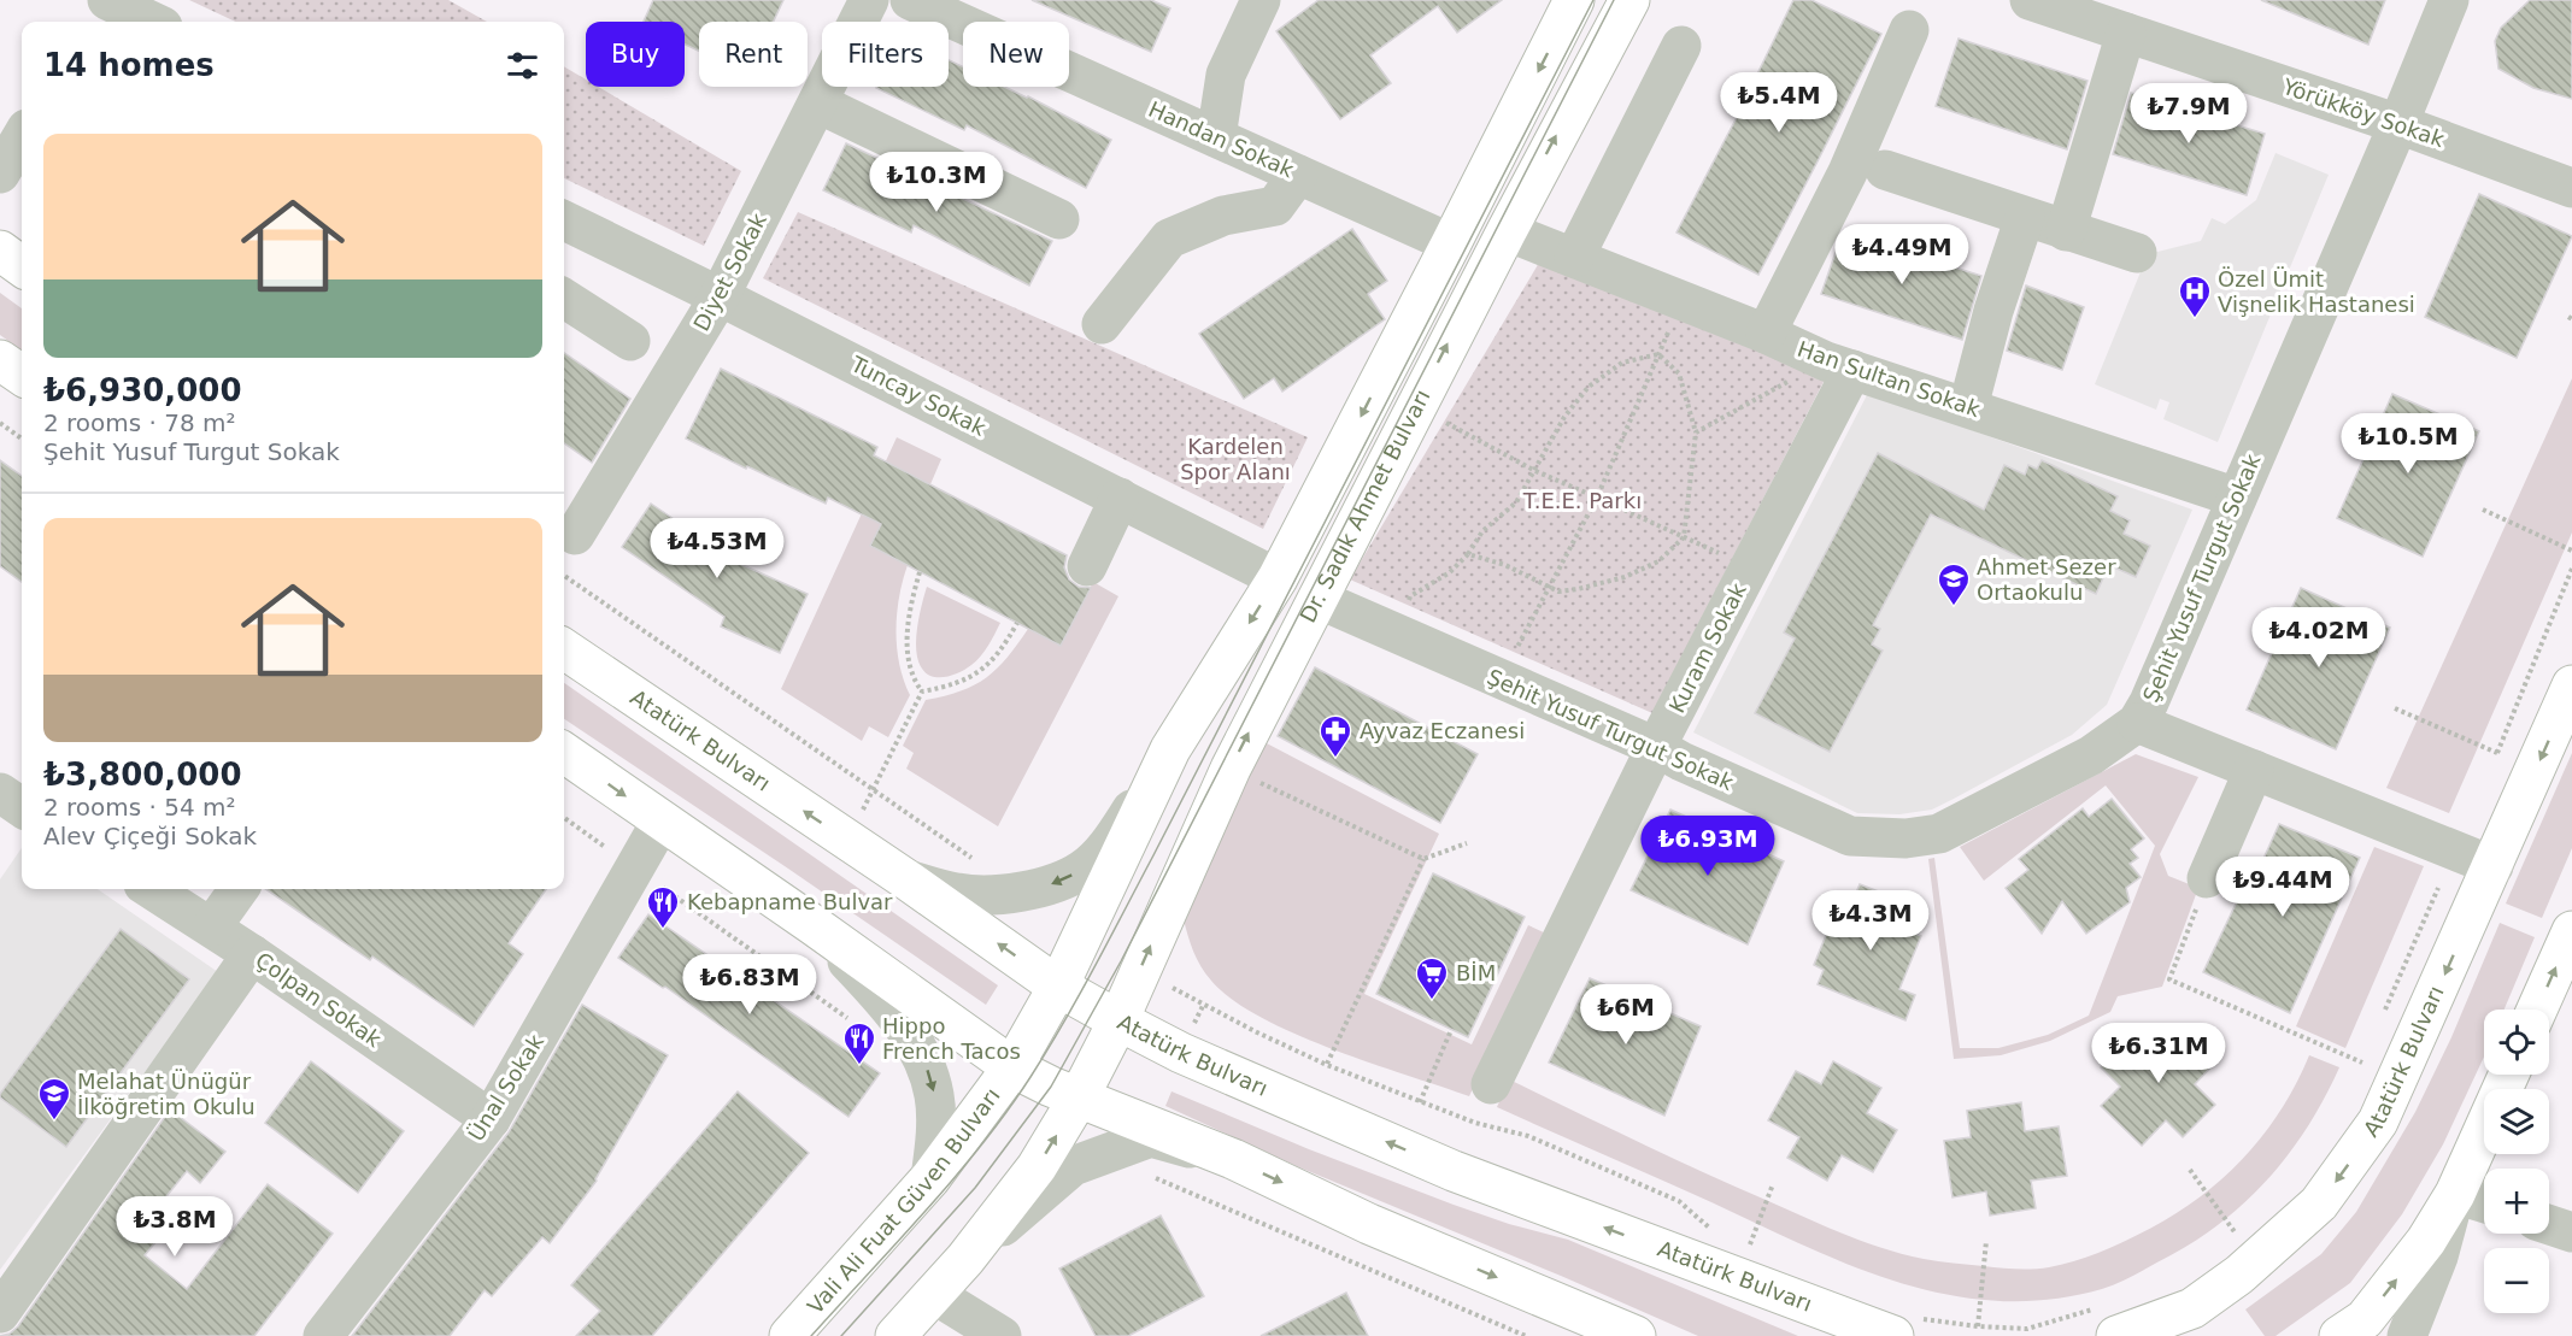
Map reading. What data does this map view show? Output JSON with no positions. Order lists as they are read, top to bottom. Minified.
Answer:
{"streets":{"main road":["Dr. Sadık Ahmet Bulvarı","Atatürk Bulvarı","Vali Ali Fuat Güven Bulvarı"],"street":["Yörükköy Sokak","Handan Sokak","Diyet Sokak","Han Sultan Sokak","Tuncay Sokak","Şehit Yusuf Turgut Sokak","Kuram Sokak","Çolpan Sokak","Ünal Sokak"]},"crossings":[["Yörükköy Sokak","Şehit Yusuf Turgut Sokak"],["Handan Sokak","Dr. Sadık Ahmet Bulvarı"],["Diyet Sokak","Tuncay Sokak"],["Han Sultan Sokak","Dr. Sadık Ahmet Bulvarı"],["Han Sultan Sokak","Şehit Yusuf Turgut Sokak"],["Han Sultan Sokak","Kuram Sokak"],["Tuncay Sokak","Dr. Sadık Ahmet Bulvarı"],["Dr. Sadık Ahmet Bulvarı","Şehit Yusuf Turgut Sokak"],["Dr. Sadık Ahmet Bulvarı","Atatürk Bulvarı"],["Dr. Sadık Ahmet Bulvarı","Vali Ali Fuat Güven Bulvarı"],["Şehit Yusuf Turgut Sokak","Kuram Sokak"],["Atatürk Bulvarı","Vali Ali Fuat Güven Bulvarı"],["Çolpan Sokak","Ünal Sokak"]],"parks":["Kardelen Spor Alanı","T.E.E. Parkı"],"places":{"hospital":["Özel Ümit Vişnelik Hastanesi"],"school or university":["Ahmet Sezer Ortaokulu","Melahat Ünügür İlköğretim Okulu"],"pharmacy":["Ayvaz Eczanesi"],"restaurant":["Kebapname Bulvar","Hippo French Tacos"],"supermarket":["BİM"]},"page":{"chip":["Buy","Rent","Filters","New"],"heading":"14 homes","price":["₺5.4M","₺7.9M","₺10.3M","₺4.49M","₺10.5M","₺4.53M","₺4.02M","₺6.93M","₺9.44M","₺4.3M","₺6.83M","₺6M","₺6.31M","₺3.8M"],"list":[{"name":"₺6,930,000","note":"2 rooms · 78 m² · Şehit Yusuf Turgut Sokak"},{"name":"₺3,800,000","note":"2 rooms · 54 m² · Alev Çiçeği Sokak"}],"map_buttons":["+","−"]}}
